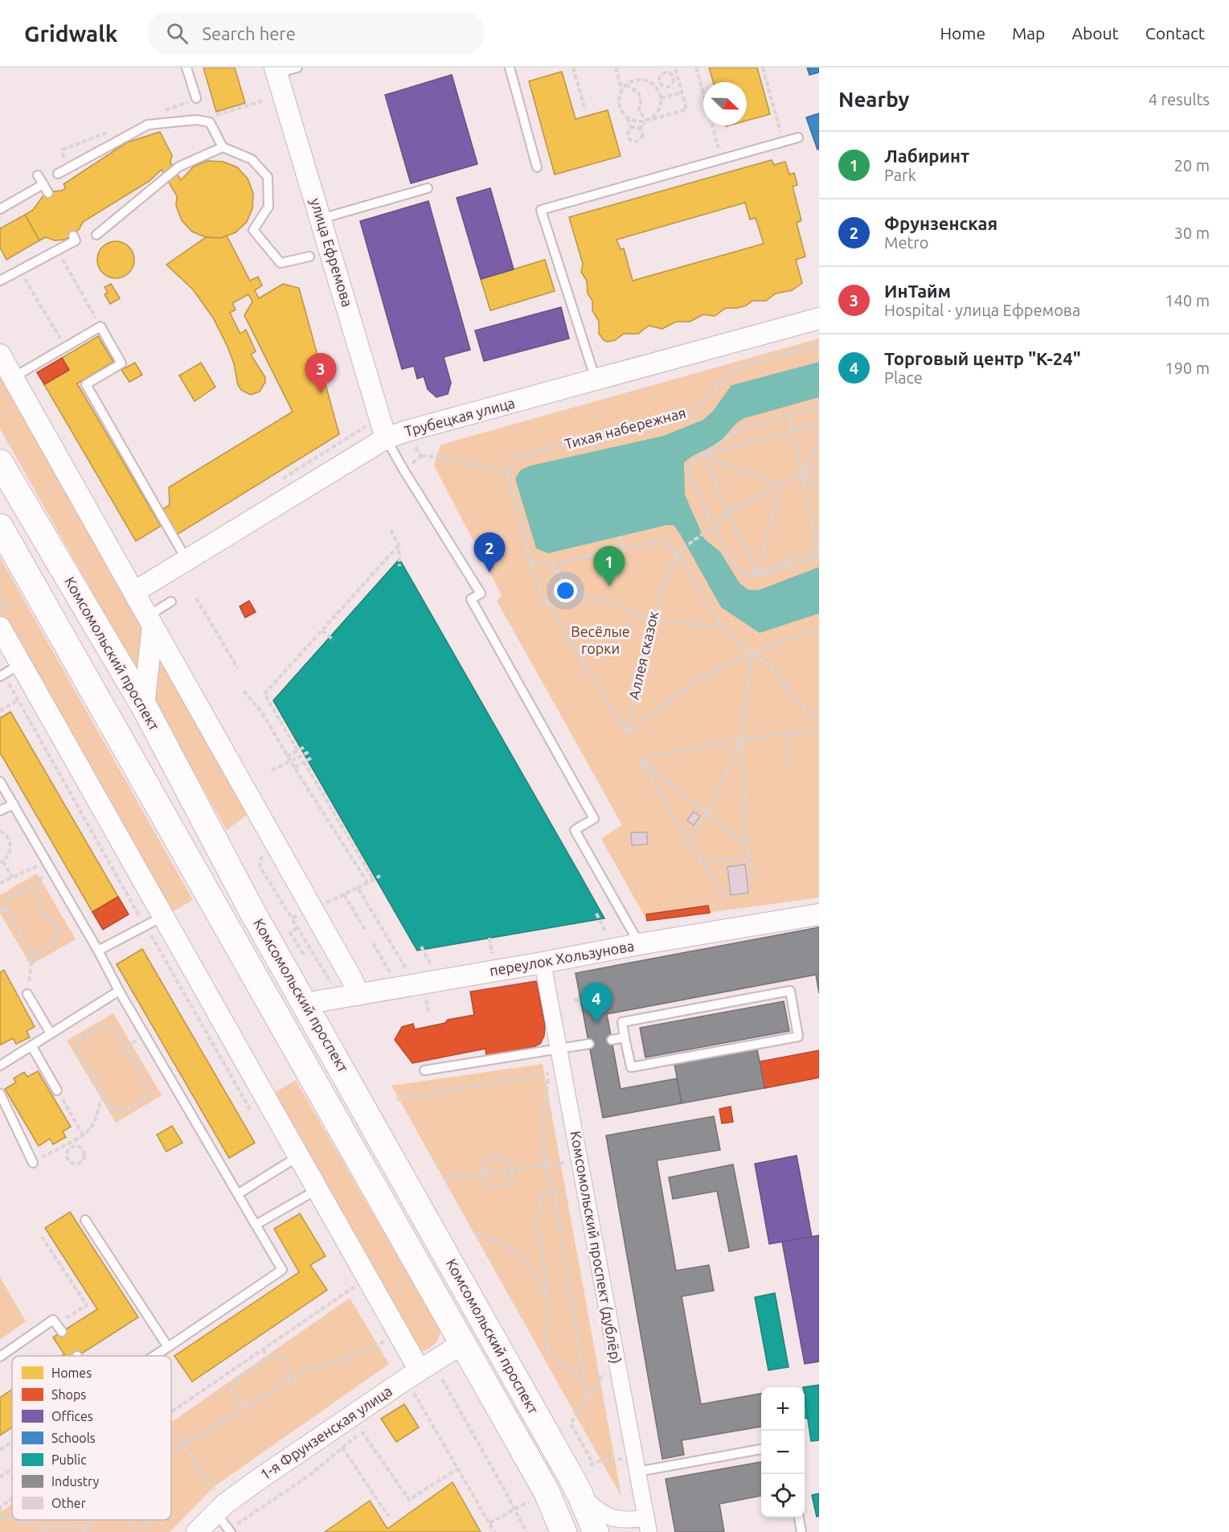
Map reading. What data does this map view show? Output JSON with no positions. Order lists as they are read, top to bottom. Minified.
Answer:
{"streets":{"main road":["Комсомольский проспект"],"street":["улица Ефремова","Трубецкая улица","переулок Хользунова","Комсомольский проспект (дублёр)","1-я Фрунзенская улица"],"path":["Тихая набережная","Аллея сказок"]},"crossings":[["улица Ефремова","Трубецкая улица"],["Комсомольский проспект","переулок Хользунова"],["Комсомольский проспект","1-я Фрунзенская улица"],["переулок Хользунова","Комсомольский проспект (дублёр)"]],"parks":["Весёлые горки"],"legend":["Homes","Shops","Offices","Schools","Public","Industry","Other"],"north":"bottom right","page":{"header":"Gridwalk","search":"Search here","nav":["Home","Map","About","Contact"],"heading":["Nearby","4 results"],"list":[{"mark":"1","name":"Лабиринт","note":"Park","value":"20 m"},{"mark":"2","name":"Фрунзенская","note":"Metro","value":"30 m"},{"mark":"3","name":"ИнТайм","note":"Hospital · улица Ефремова","value":"140 m"},{"mark":"4","name":"Торговый центр \"К-24\"","note":"Place","value":"190 m"}],"pins":["3","2","1","4"],"map_buttons":["+","−"]}}
